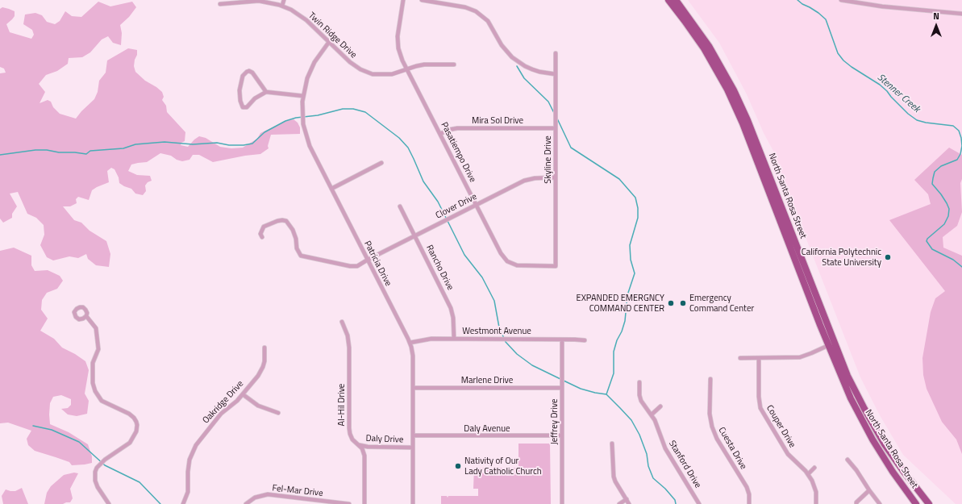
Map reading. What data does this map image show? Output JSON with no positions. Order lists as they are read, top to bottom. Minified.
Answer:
{"streets":{"highway":["North Santa Rosa Street"],"street":["Twin Ridge Drive","Mira Sol Drive","Pasatiempo Drive","Skyline Drive","Clover Drive","Patricia Drive","Rancho Drive","Westmont Avenue","Marlene Drive","Oakridge Drive","Al-Hil Drive","Jeffrey Drive","Couper Drive","Daly Avenue","Daly Drive","Cuesta Drive","Stanford Drive","Fel-Mar Drive"]},"crossings":[["Twin Ridge Drive","Pasatiempo Drive"],["Twin Ridge Drive","Patricia Drive"],["Mira Sol Drive","Pasatiempo Drive"],["Mira Sol Drive","Skyline Drive"],["Pasatiempo Drive","Skyline Drive"],["Pasatiempo Drive","Clover Drive"],["Skyline Drive","Clover Drive"],["Clover Drive","Patricia Drive"],["Clover Drive","Rancho Drive"],["Patricia Drive","Westmont Avenue"],["Patricia Drive","Marlene Drive"],["Patricia Drive","Daly Avenue"],["Patricia Drive","Daly Drive"],["Rancho Drive","Westmont Avenue"],["Westmont Avenue","Jeffrey Drive"],["Marlene Drive","Jeffrey Drive"],["Al-Hil Drive","Daly Drive"],["Jeffrey Drive","Daly Avenue"]],"water":["Stenner Creek"],"places":["California Polytechnic State University","EXPANDED EMERGNCY COMMAND CENTER","Emergency Command Center","Nativity of Our Lady Catholic Church"],"north":"top"}
